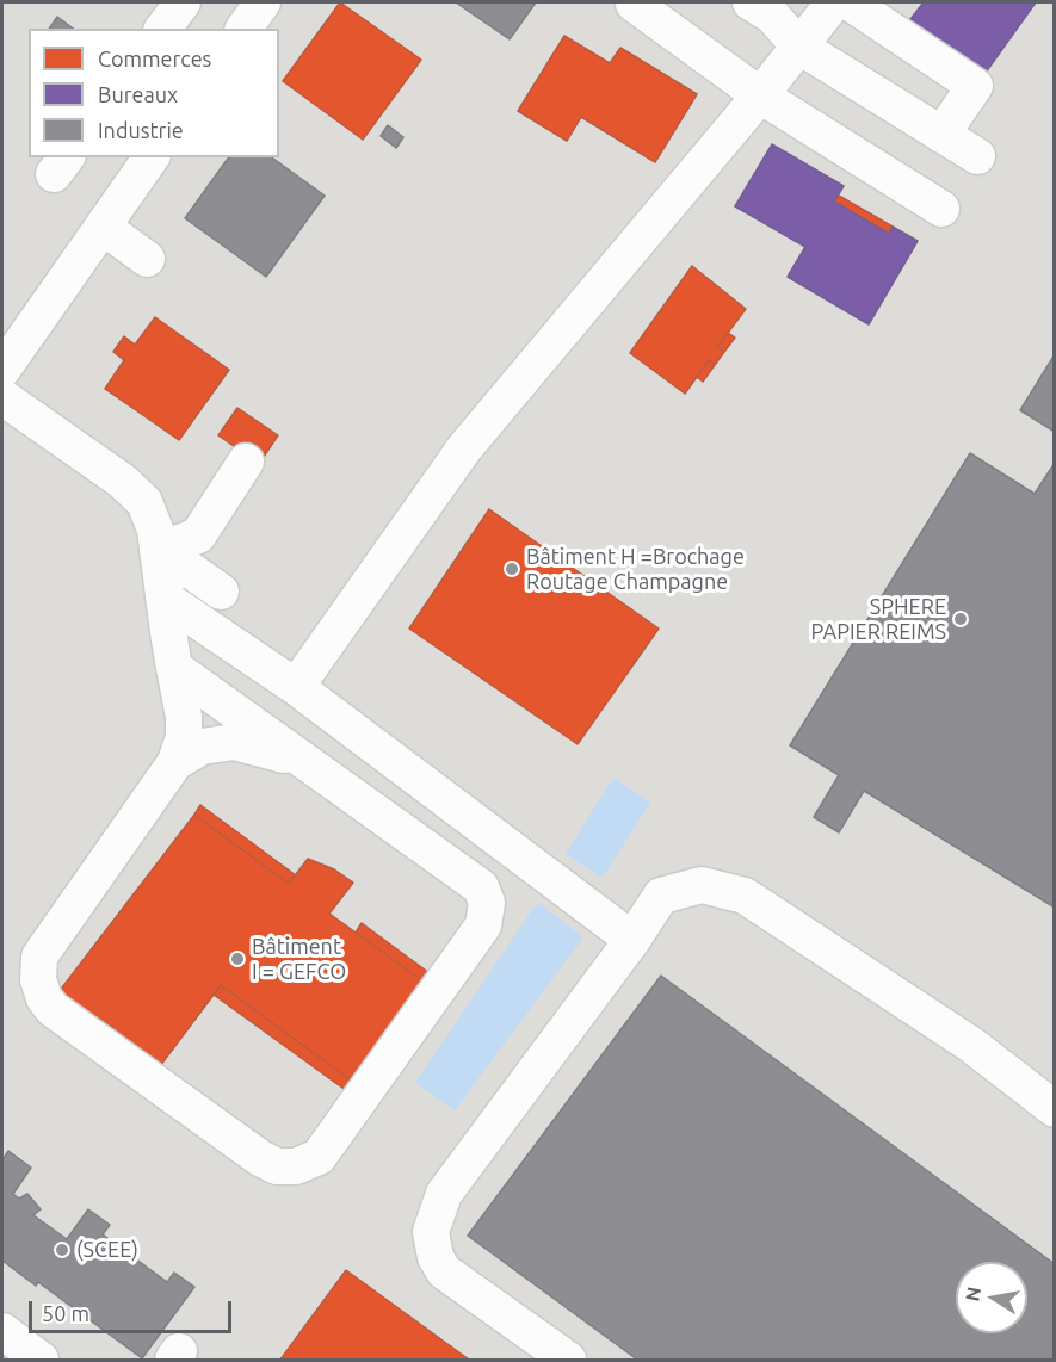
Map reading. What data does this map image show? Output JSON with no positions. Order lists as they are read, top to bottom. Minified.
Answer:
{"places":["Bâtiment H =Brochage Routage Champagne","SPHERE PAPIER REIMS","Bâtiment I = GEFCO","(SCEE)"],"legend":["Commerces","Bureaux","Industrie"],"scale_bar":"50 m","north":"left"}
